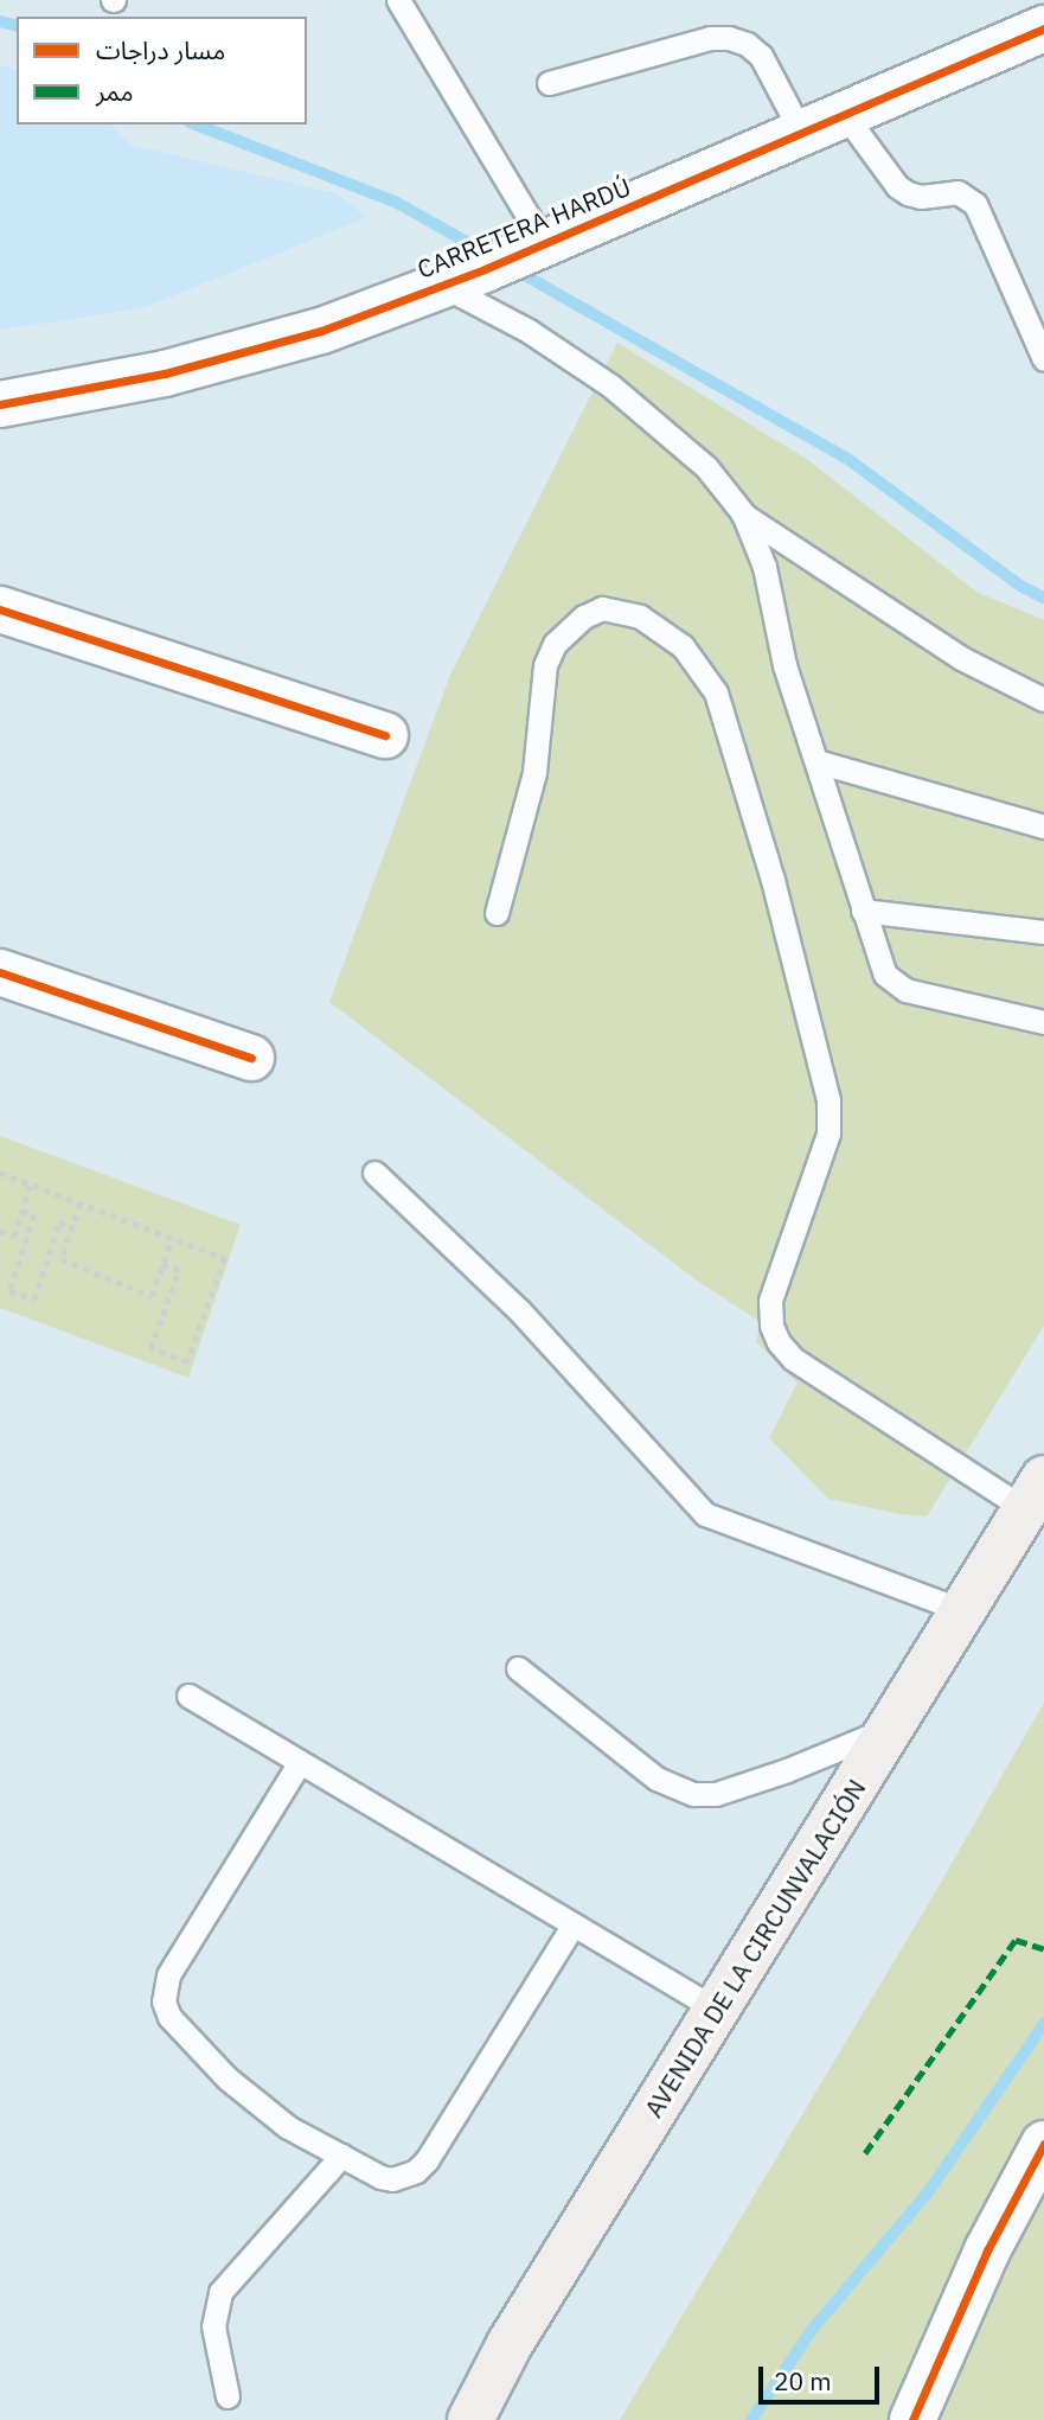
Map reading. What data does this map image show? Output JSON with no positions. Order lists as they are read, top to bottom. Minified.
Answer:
{"streets":{"main road":["AVENIDA DE LA CIRCUNVALACIÓN"],"street":["CARRETERA HARDÚ"]},"legend":["مسار دراجات","ممر"],"scale_bar":"20 m"}
